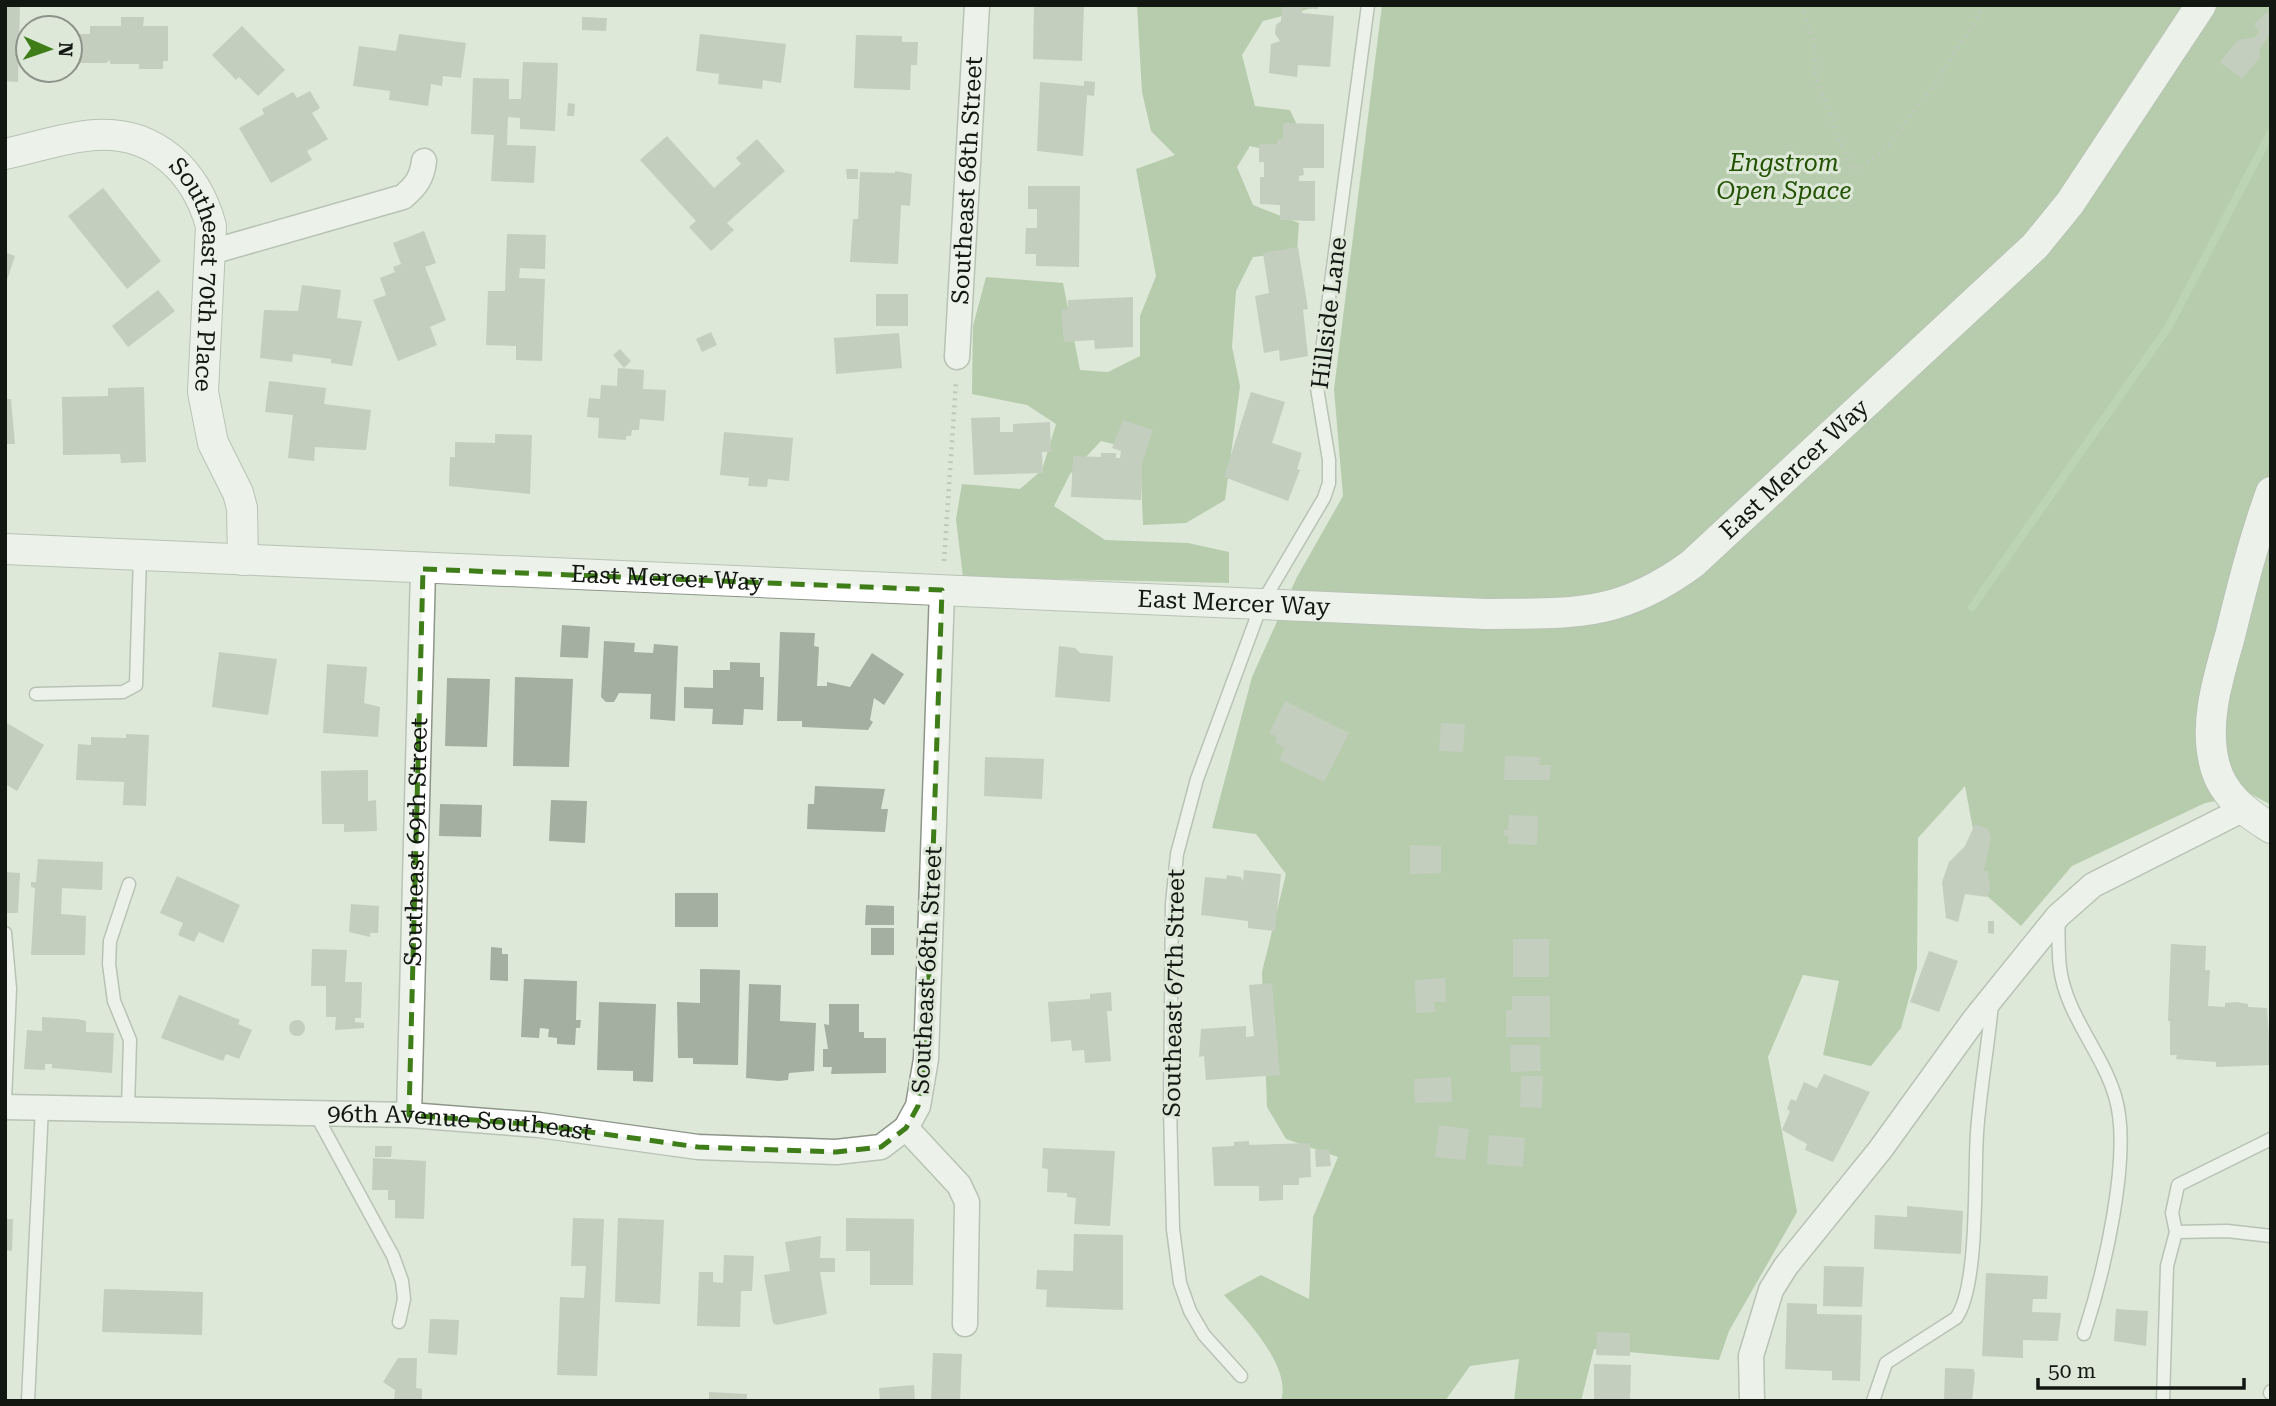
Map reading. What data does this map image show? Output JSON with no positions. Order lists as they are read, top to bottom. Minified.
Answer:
{"streets":{"street":["Southeast 68th Street","Southeast 70th Place","East Mercer Way","Southeast 69th Street","96th Avenue Southeast"],"lane":["Hillside Lane","Southeast 67th Street"]},"crossings":[["Southeast 68th Street","East Mercer Way"],["Southeast 68th Street","96th Avenue Southeast"],["Southeast 70th Place","East Mercer Way"],["Hillside Lane","East Mercer Way"],["Hillside Lane","Southeast 67th Street"],["East Mercer Way","Southeast 69th Street"],["East Mercer Way","Southeast 67th Street"],["Southeast 69th Street","96th Avenue Southeast"]],"parks":["Engstrom Open Space"],"scale_bar":"50 m","north":"right"}
